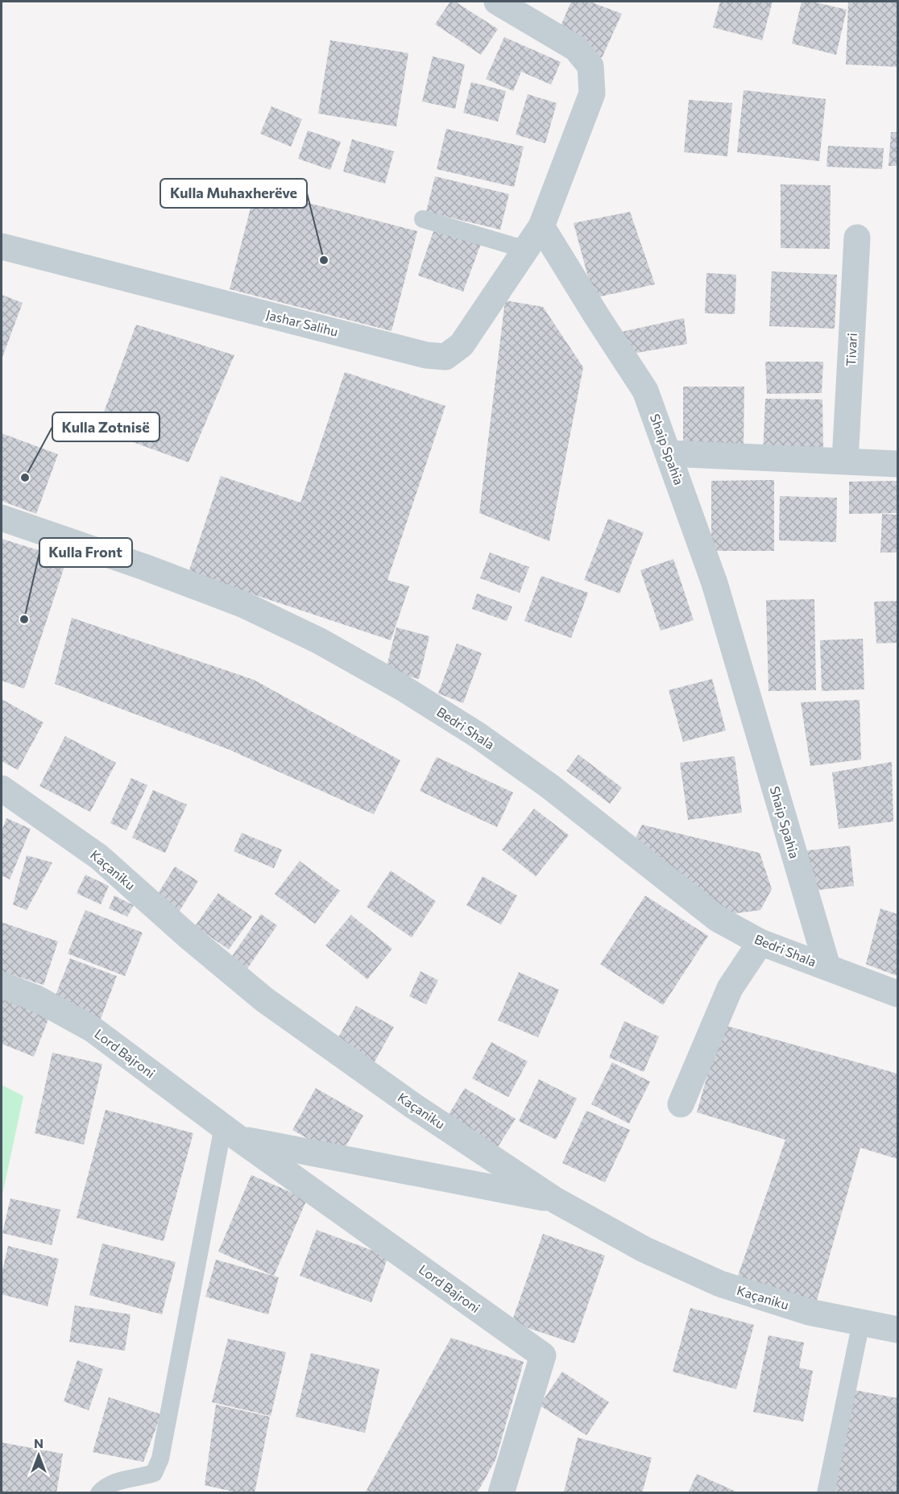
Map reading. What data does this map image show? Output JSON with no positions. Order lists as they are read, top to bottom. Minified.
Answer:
{"streets":{"street":["Jashar Salihu","Tivari","Shaip Spahia","Bedri Shala","Kaçaniku","Lord Bajroni"]},"crossings":[["Jashar Salihu","Shaip Spahia"],["Shaip Spahia","Bedri Shala"],["Kaçaniku","Lord Bajroni"]],"places":["Kulla Muhaxherëve","Kulla Zotnisë","Kulla Front"],"north":"top"}
